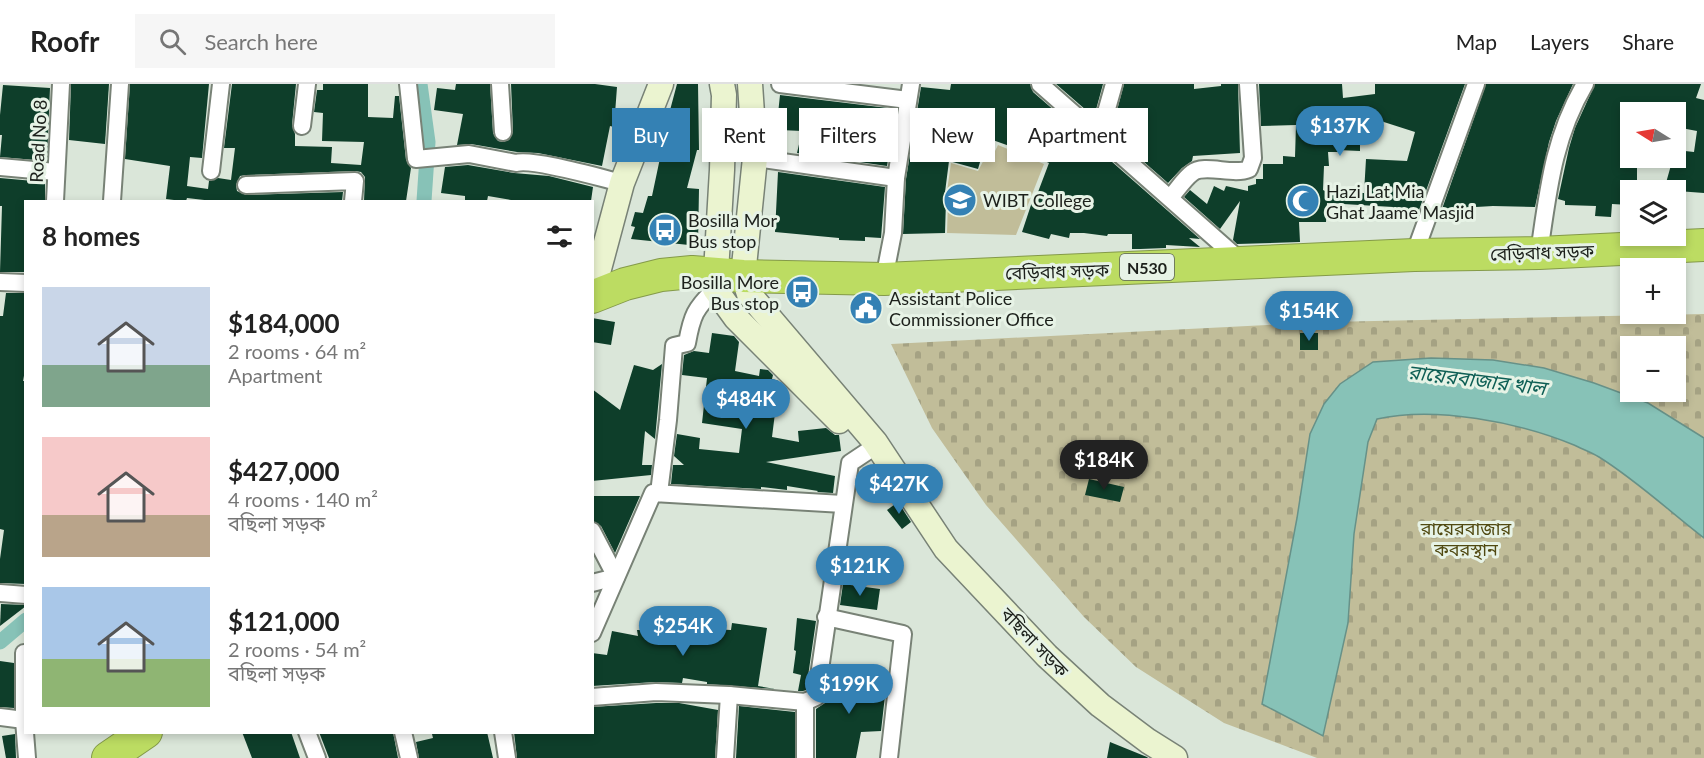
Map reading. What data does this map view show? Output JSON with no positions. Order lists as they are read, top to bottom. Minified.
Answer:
{"streets":{"highway":["বেড়িবাধ সড়ক","N530"],"main road":["বছিলা সড়ক"],"street":["Road No 8"]},"crossings":[["বেড়িবাধ সড়ক","বছিলা সড়ক"]],"water":["রায়েরবাজার খাল"],"parks":["রায়েরবাজার কবরস্থান"],"places":{"school or university":["WIBT College"],"mosque":["Hazi Lat Mia Ghat Jaame Masjid"],"bus stop":["Bosilla Mor Bus stop","Bosilla More Bus stop"],"public building":["Assistant Police Commissioner Office"]},"north":"left","page":{"header":"Roofr","search":"Search here","nav":["Map","Layers","Share"],"map_buttons":["+","−"],"price":["$137K","$154K","$484K","$184K","$427K","$121K","$254K","$199K"],"chip":["Buy","Rent","Filters","New","Apartment"],"heading":"8 homes","list":[{"name":"$184,000","note":"2 rooms · 64 m² · Apartment"},{"name":"$427,000","note":"4 rooms · 140 m² · বছিলা সড়ক"},{"name":"$121,000","note":"2 rooms · 54 m² · বছিলা সড়ক"}]}}
